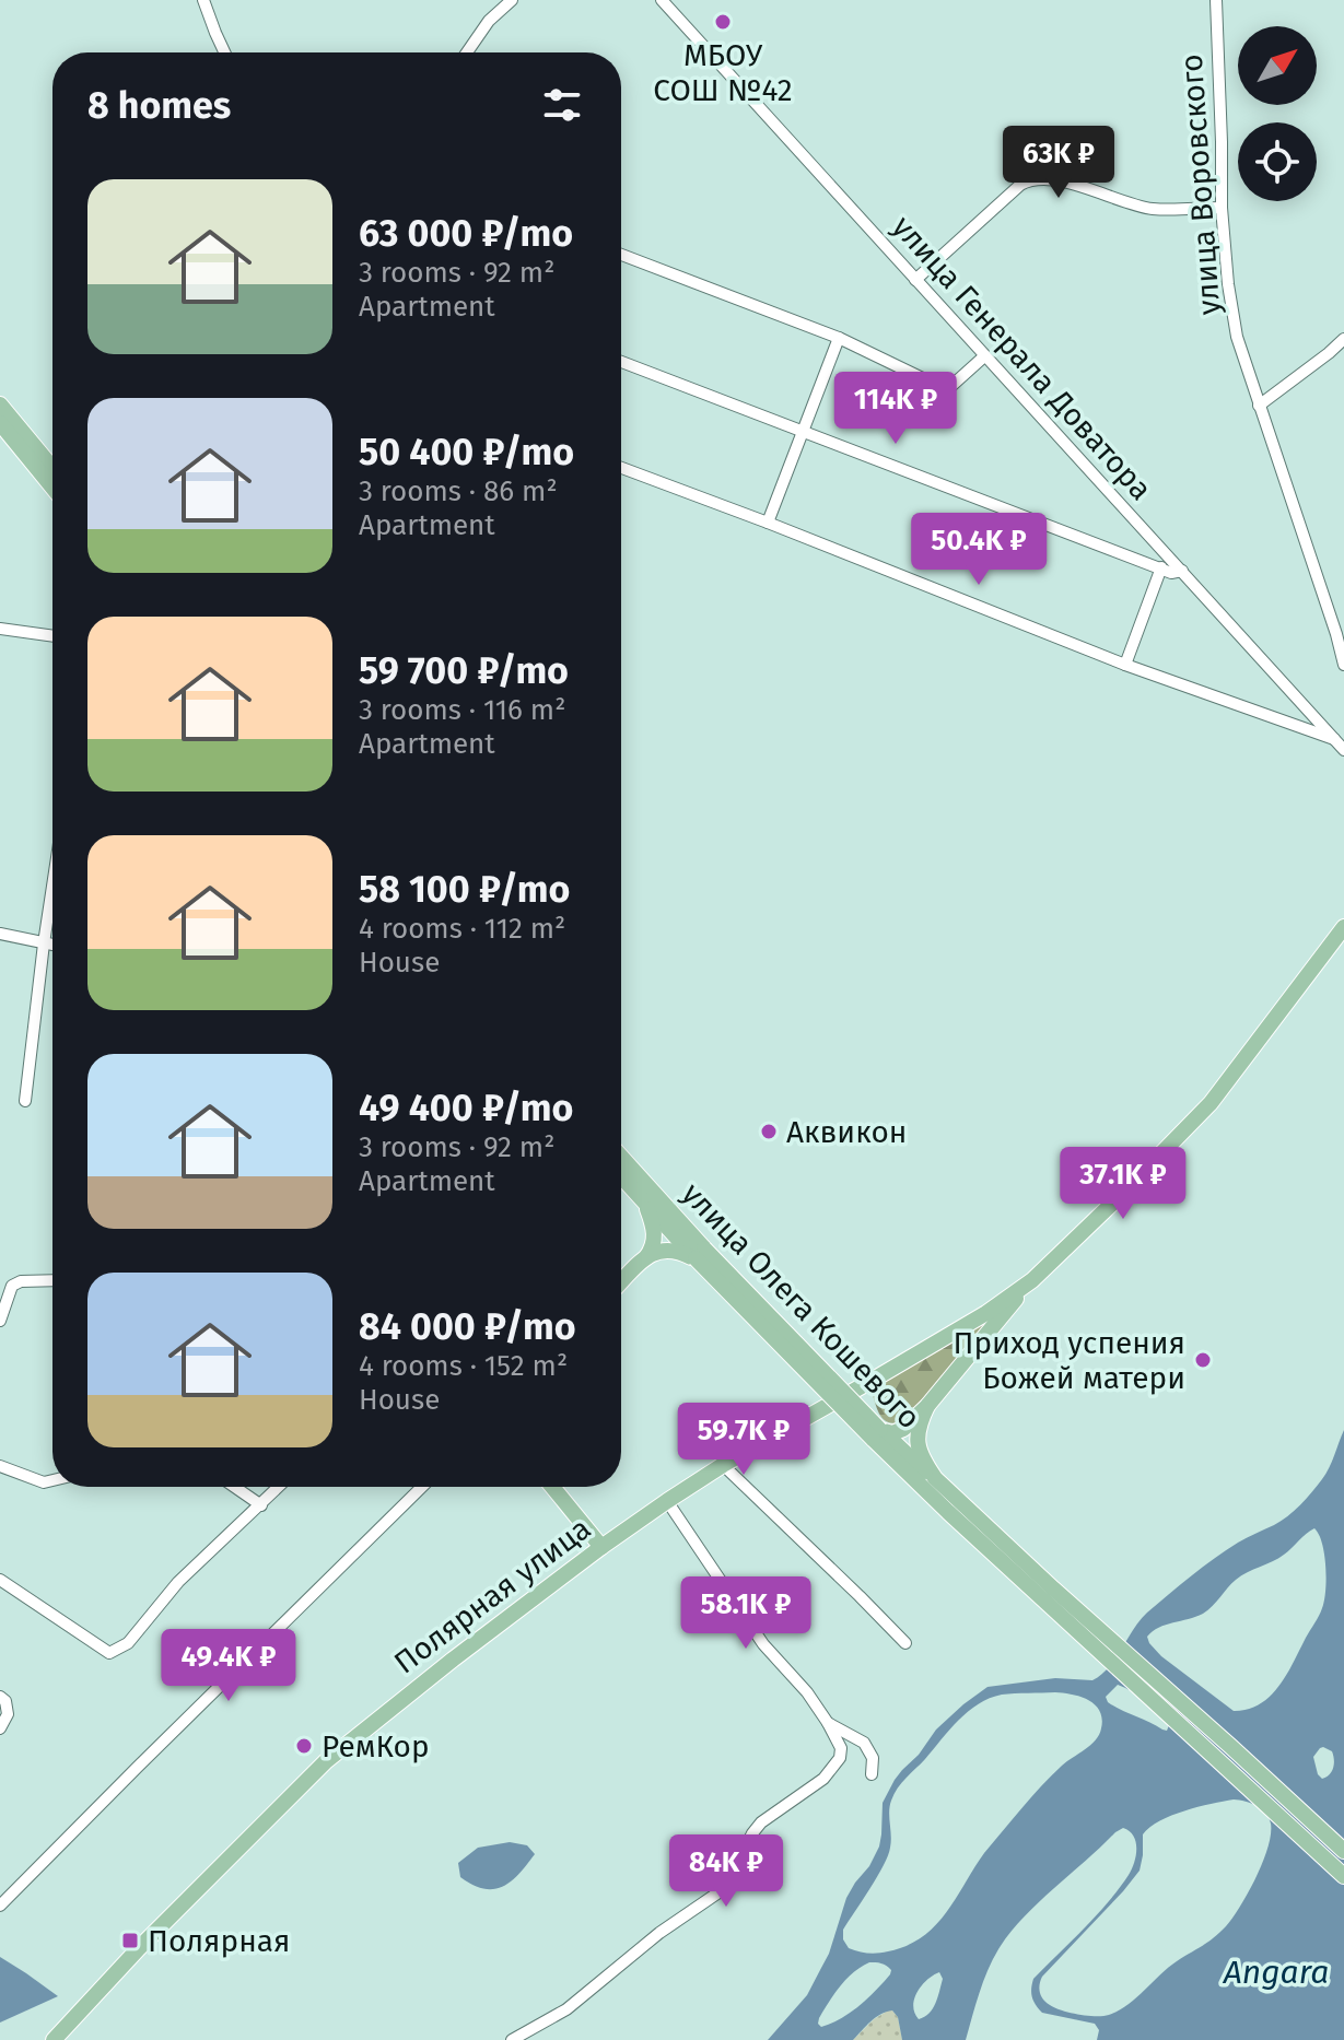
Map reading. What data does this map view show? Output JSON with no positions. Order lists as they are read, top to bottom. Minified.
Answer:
{"streets":{"main road":["улица Олега Кошевого","Полярная улица"],"street":["улица Воровского","улица Генерала Доватора"]},"water":["Angara"],"places":{"other":["МБОУ СОШ №42","Аквикон","Приход успения Божей матери","РемКор"],"transit":["Полярная"]},"north":"top right","page":{"heading":"8 homes","price":["63K ₽","114K ₽","50.4K ₽","37.1K ₽","59.7K ₽","58.1K ₽","49.4K ₽","84K ₽"],"list":[{"name":"63 000 ₽/mo","note":"3 rooms · 92 m² · Apartment"},{"name":"50 400 ₽/mo","note":"3 rooms · 86 m² · Apartment"},{"name":"59 700 ₽/mo","note":"3 rooms · 116 m² · Apartment"},{"name":"58 100 ₽/mo","note":"4 rooms · 112 m² · House"},{"name":"49 400 ₽/mo","note":"3 rooms · 92 m² · Apartment"},{"name":"84 000 ₽/mo","note":"4 rooms · 152 m² · House"}]}}
